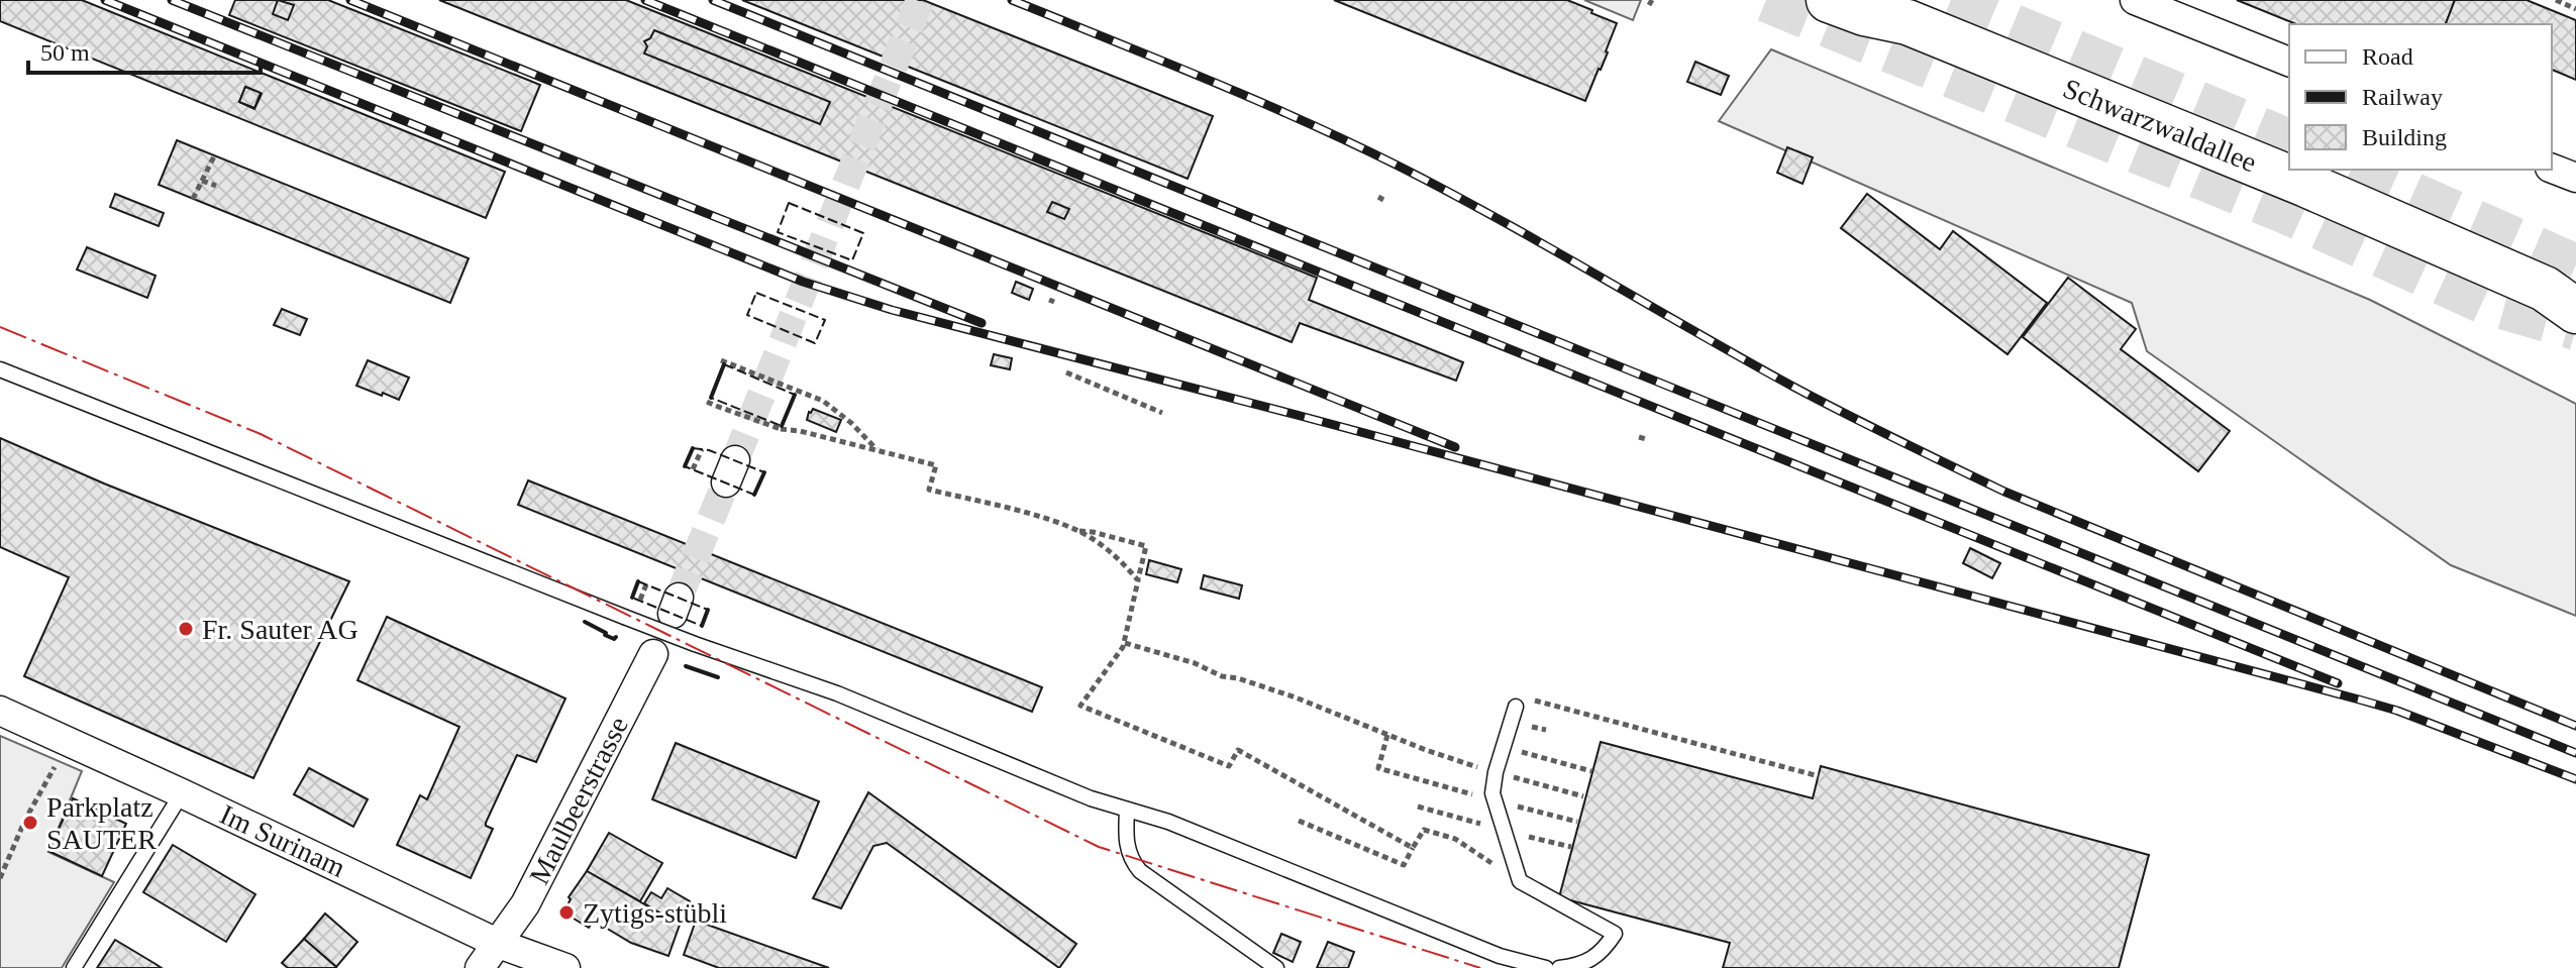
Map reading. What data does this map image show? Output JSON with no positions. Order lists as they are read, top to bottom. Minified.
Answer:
{"streets":{"main road":["Schwarzwaldallee"],"street":["Maulbeerstrasse","Im Surinam"]},"crossings":[["Maulbeerstrasse","Im Surinam"]],"places":["Fr. Sauter AG","Parkplatz SAUTER","Zytigs-stübli"],"legend":["Road","Railway","Building"],"scale_bar":"50 m"}
